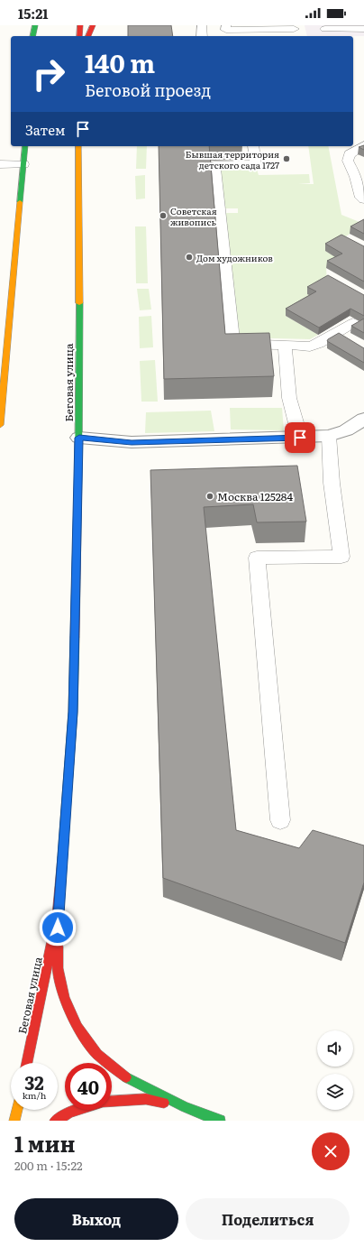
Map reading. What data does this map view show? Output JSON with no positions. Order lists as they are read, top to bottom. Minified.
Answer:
{"streets":{"main road":["Беговая улица"]},"places":["Бывшая территория детского сада 1727","Советская живопись","Дом художников","Москва 125284"],"page":{"status":"15:21","turn":["140 m","Беговой проезд"],"then":"Затем","speed":"32 km/h","limit":"40","heading":["1 мин","200 m · 15:22"],"buttons":["Выход","Поделиться"]}}
